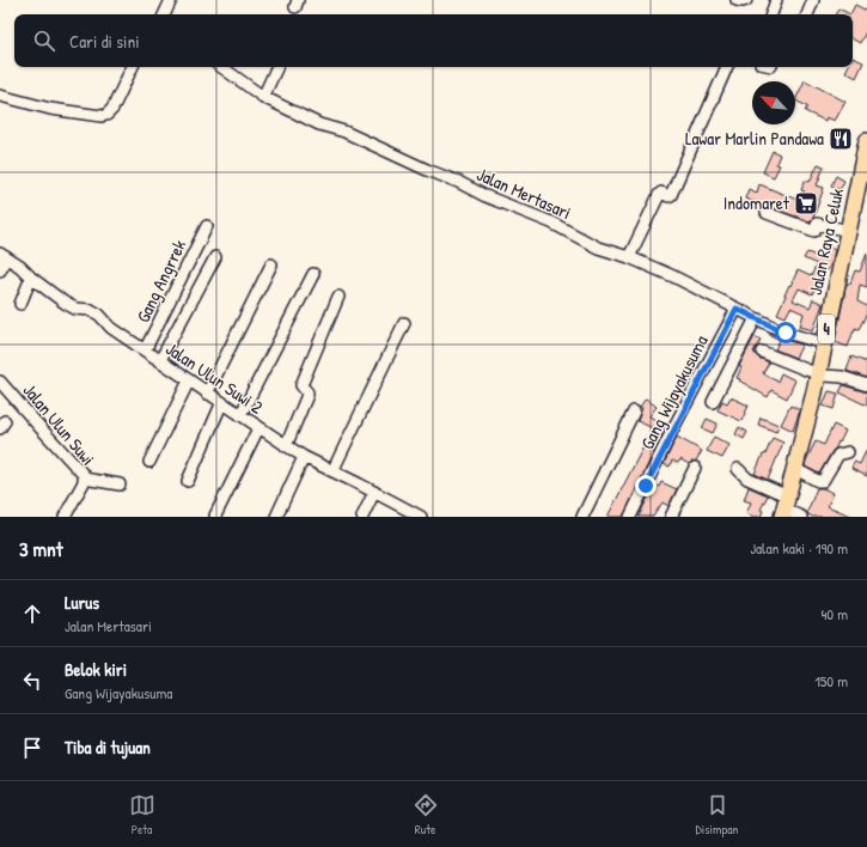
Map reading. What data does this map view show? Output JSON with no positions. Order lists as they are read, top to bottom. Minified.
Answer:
{"streets":{"highway":["Jalan Raya Celuk","4"],"street":["Jalan Mertasari","Gang Angrrek","Jalan Ulun Suwi 2","Gang Wijayakusuma","Jalan Ulun Suwi"]},"crossings":[["Jalan Mertasari","Jalan Raya Celuk"],["Jalan Mertasari","Gang Wijayakusuma"],["Gang Angrrek","Jalan Ulun Suwi 2"]],"places":{"restaurant":["Lawar Marlin Pandawa"],"supermarket":["Indomaret"]},"north":"top left","page":{"search":"Cari di sini","heading":["3 mnt","Jalan kaki · 190 m"],"list":[["Lurus","Jalan Mertasari","40 m"],["Belok kiri","Gang Wijayakusuma","150 m"],"Tiba di tujuan"],"nav":["Peta","Rute","Disimpan"]}}
